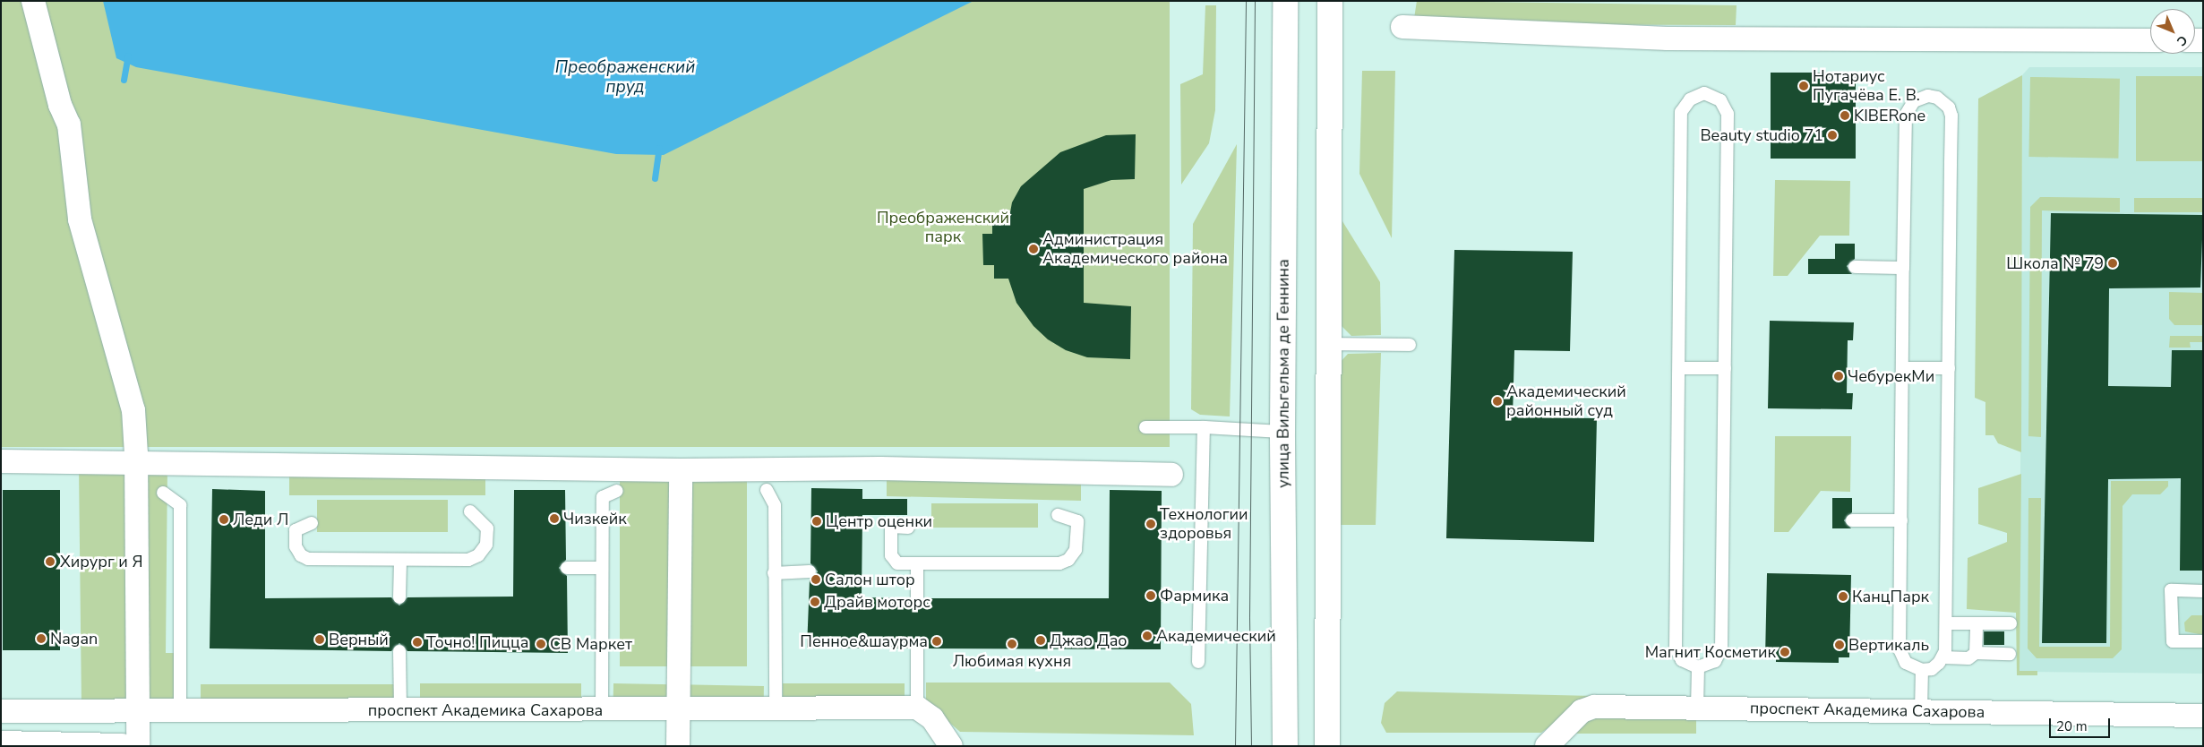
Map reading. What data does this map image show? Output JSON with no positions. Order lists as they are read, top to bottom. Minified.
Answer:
{"streets":{"street":["улица Вильгельма де Геннина","проспект Академика Сахарова"]},"water":["Преображенский пруд"],"parks":["Преображенский парк"],"places":["Нотариус Пугачёва Е. В.","KIBERone","Beauty studio 71","Администрация Академического района","Школа № 79","ЧебурекМи","Академический районный суд","Чизкейк","Леди Л","Центр оценки","Технологии здоровья","Хирург и Я","Салон штор","Фармика","КанцПарк","Драйв моторс","Академический","Nagan","Верный","Джао Дао","Пенное&шаурма","Точно! Пицца","СВ Маркет","Любимая кухня","Вертикаль","Магнит Косметик"],"scale_bar":"20 m","north":"bottom right"}
